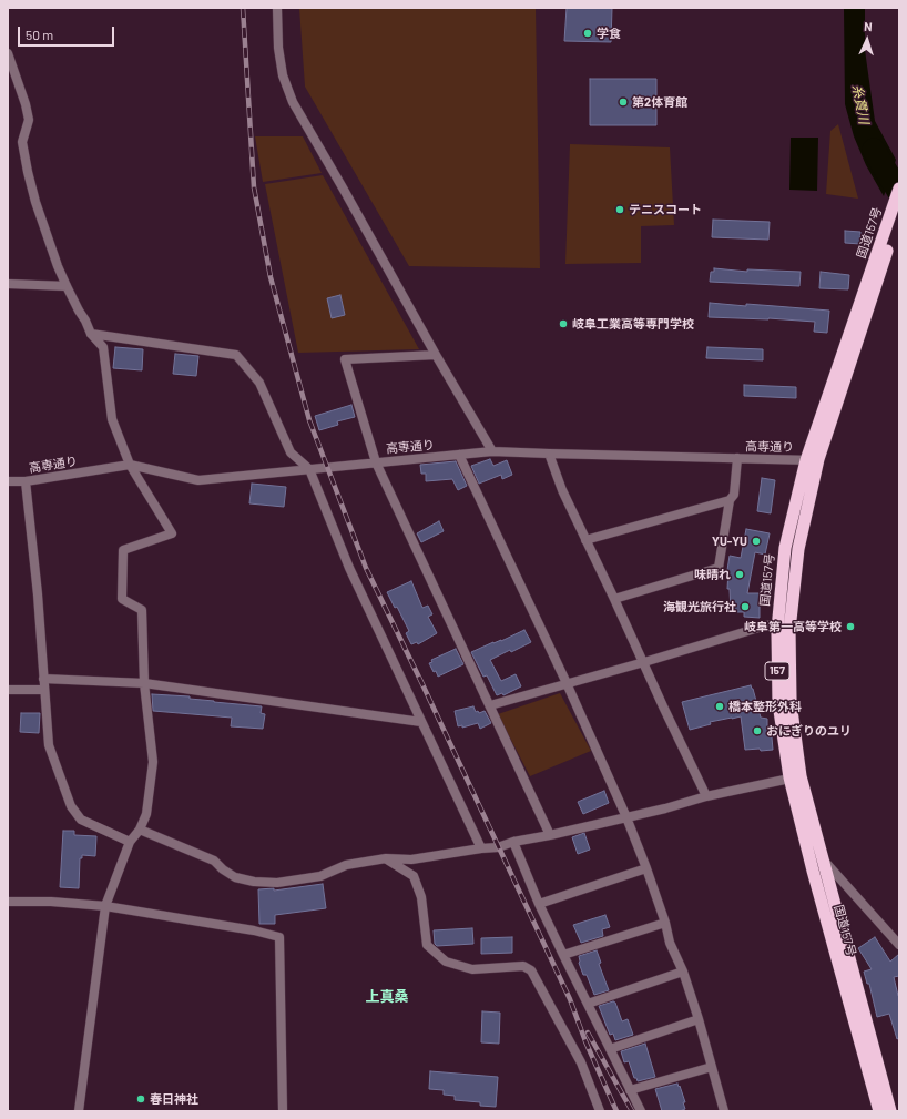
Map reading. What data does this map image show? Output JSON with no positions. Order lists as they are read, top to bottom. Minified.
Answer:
{"streets":{"highway":["国道157号","157"],"street":["高専通り"]},"crossings":[["国道157号","高専通り"]],"districts":["上真桑"],"water":["糸貫川"],"places":["学食","第2体育館","テニスコート","岐阜工業高等専門学校","YU-YU","味晴れ","海観光旅行社","岐阜第一高等学校","橋本整形外科","おにぎりのユリ","春日神社"],"scale_bar":"50 m","north":"top"}
